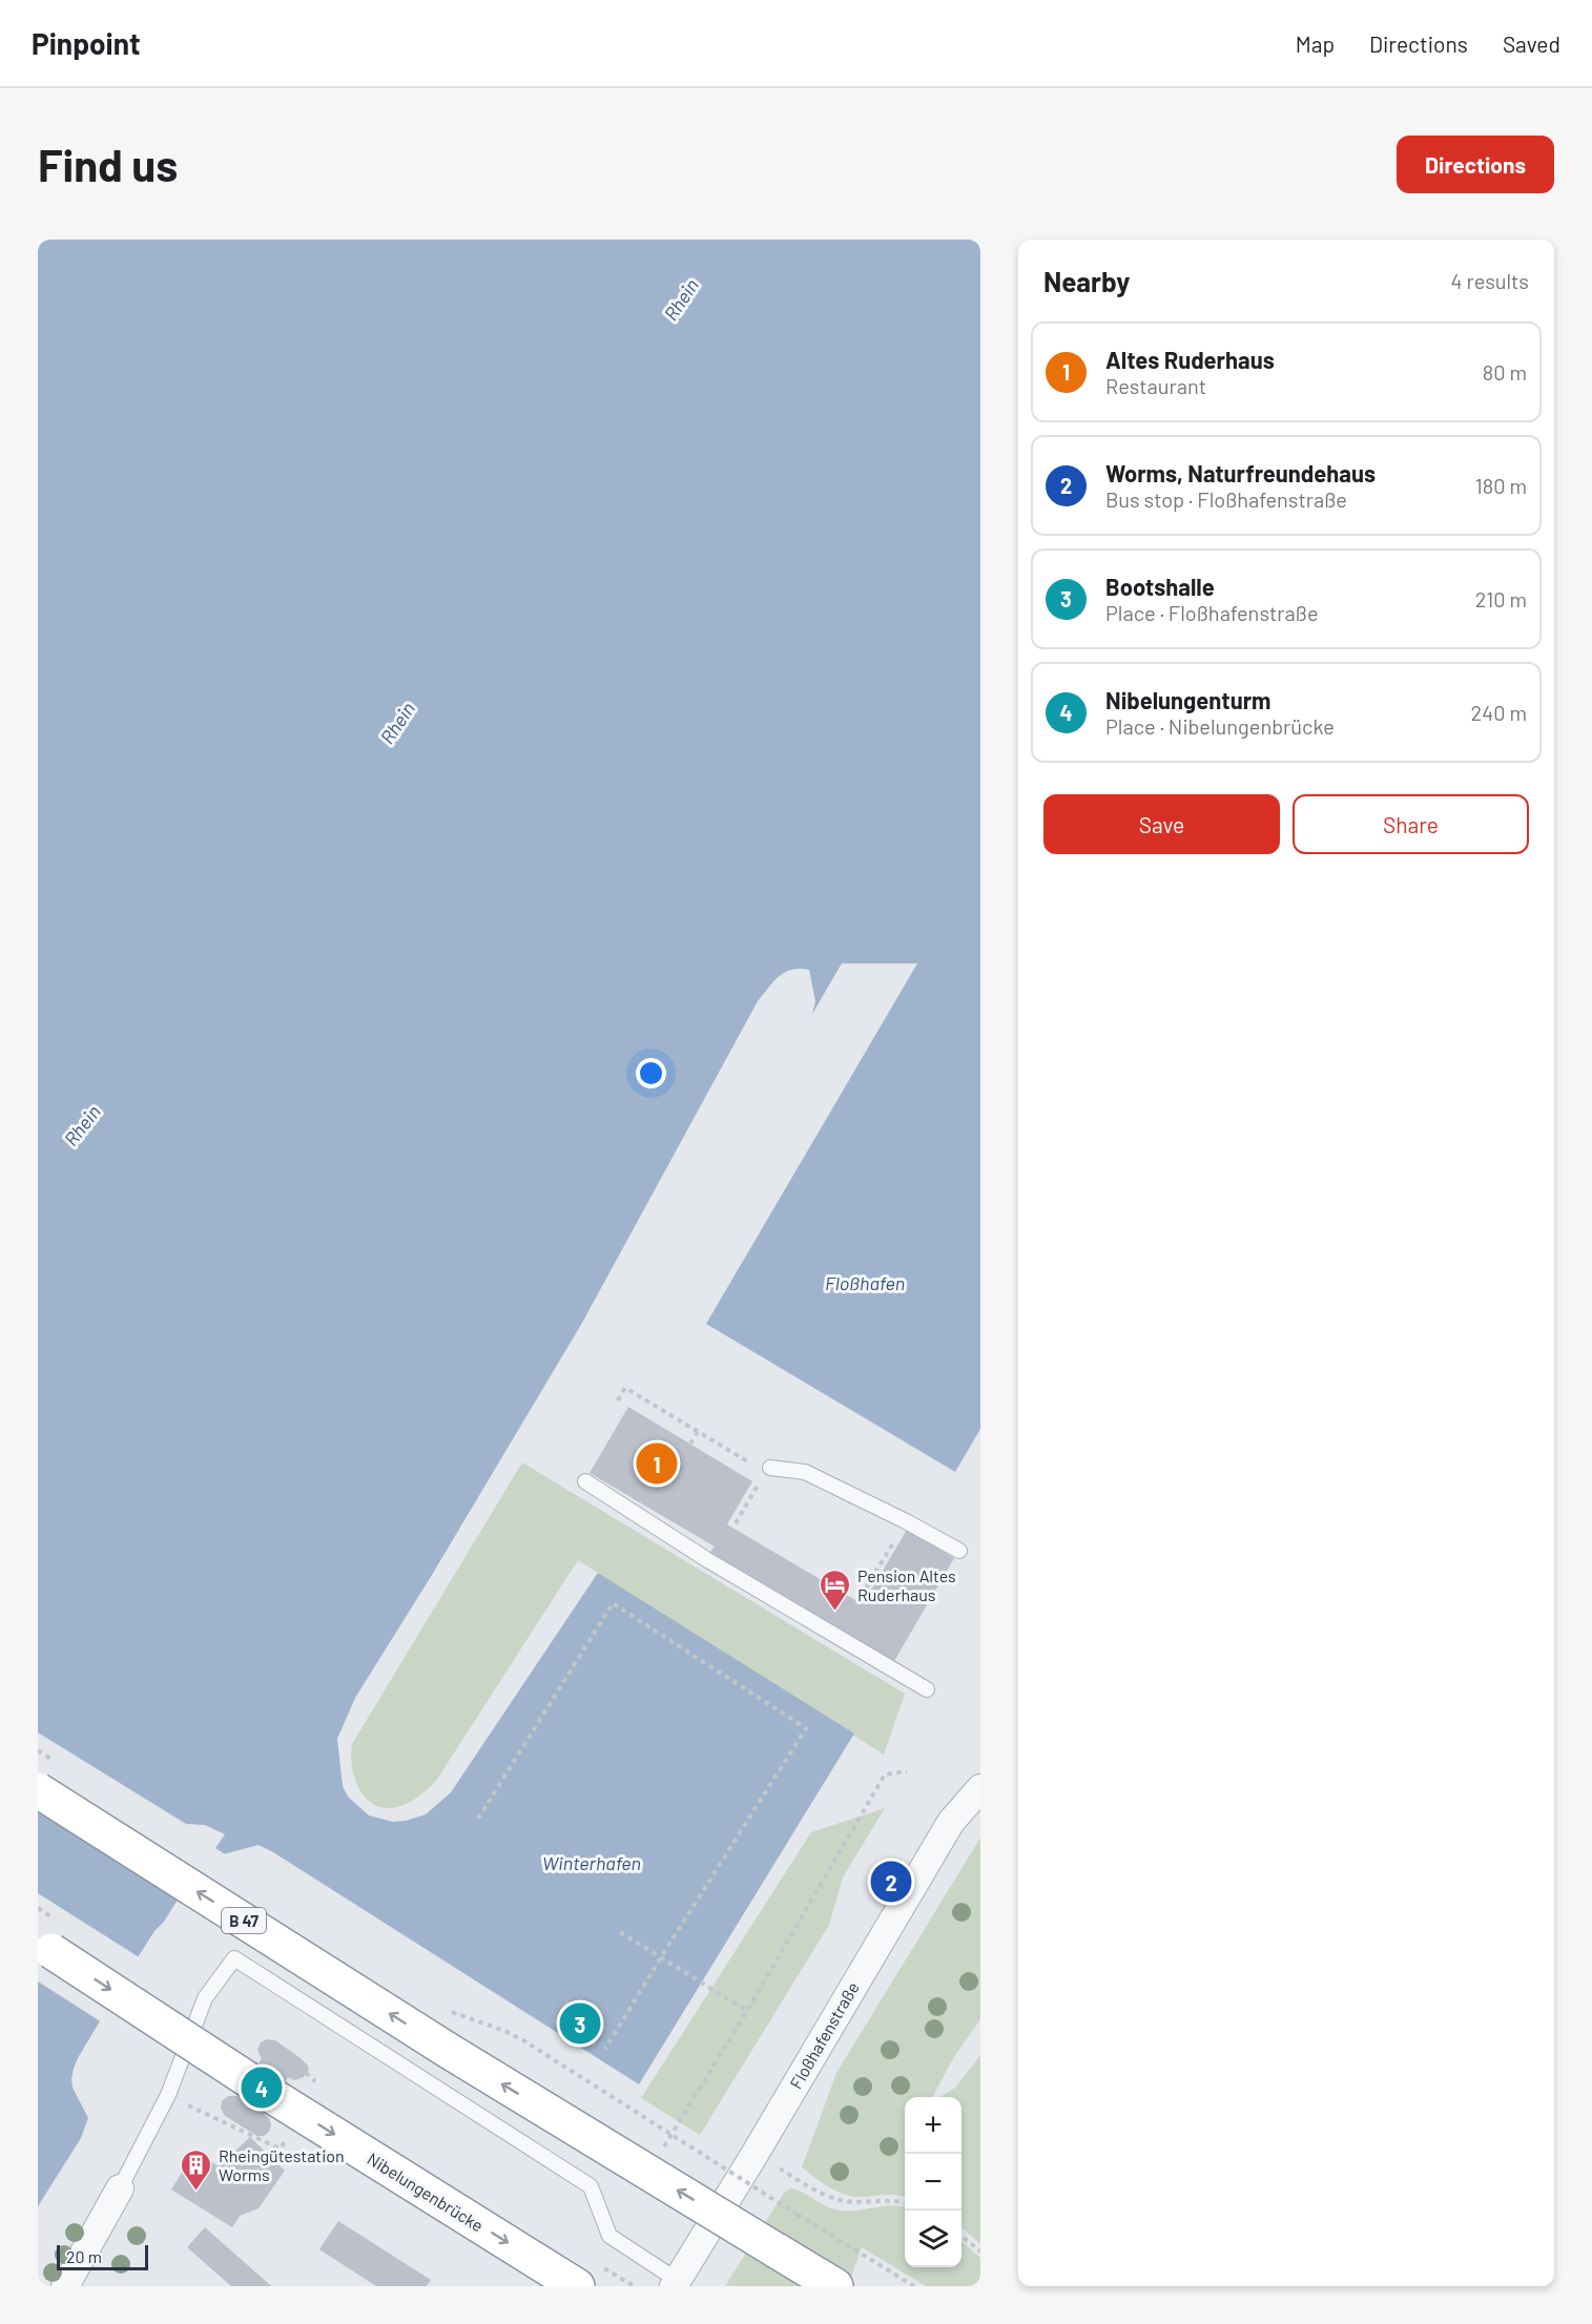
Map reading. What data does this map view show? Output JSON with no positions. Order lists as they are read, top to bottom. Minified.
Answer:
{"streets":{"highway":["B 47","Nibelungenbrücke"],"street":["Floßhafenstraße"]},"water":["Rhein","Floßhafen","Winterhafen"],"places":{"hotel":["Pension Altes Ruderhaus"],"building":["Rheingütestation Worms"]},"scale_bar":"20 m","page":{"header":"Pinpoint","nav":["Map","Directions","Saved"],"buttons":["Directions",["Save","Share"]],"title":"Find us","heading":["Nearby","4 results"],"list":[{"mark":"1","name":"Altes Ruderhaus","note":"Restaurant","value":"80 m"},{"mark":"2","name":"Worms, Naturfreundehaus","note":"Bus stop · Floßhafenstraße","value":"180 m"},{"mark":"3","name":"Bootshalle","note":"Place · Floßhafenstraße","value":"210 m"},{"mark":"4","name":"Nibelungenturm","note":"Place · Nibelungenbrücke","value":"240 m"}],"pins":["1","2","3","4"],"map_buttons":["+","−"],"scale":"20 m"}}
